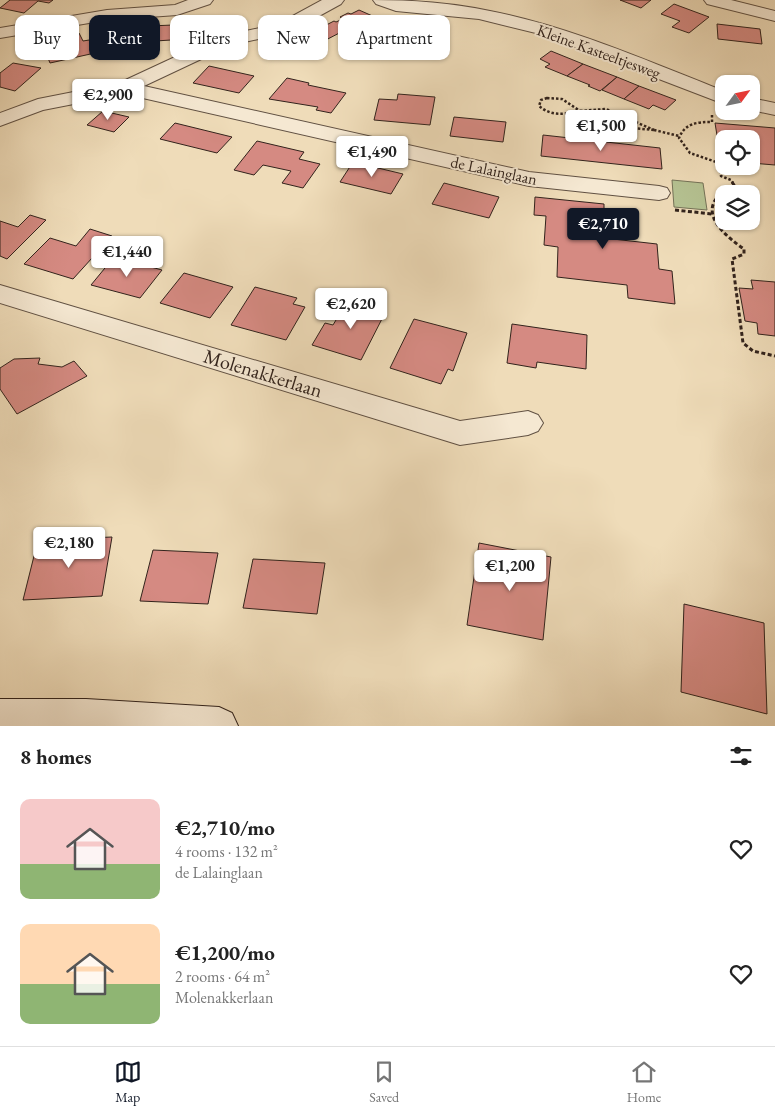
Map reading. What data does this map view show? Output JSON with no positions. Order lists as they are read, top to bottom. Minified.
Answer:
{"streets":{"street":["Kleine Kasteeltjesweg","de Lalainglaan","Molenakkerlaan"]},"north":"top right","page":{"chip":["Buy","Rent","Filters","New","Apartment"],"price":["€2,900","€1,500","€1,490","€2,710","€1,440","€2,620","€2,180","€1,200"],"heading":"8 homes","list":[{"name":"€2,710/mo","note":"4 rooms · 132 m² · de Lalainglaan"},{"name":"€1,200/mo","note":"2 rooms · 64 m² · Molenakkerlaan"}],"tabs":["Map","Saved","Home"]}}
